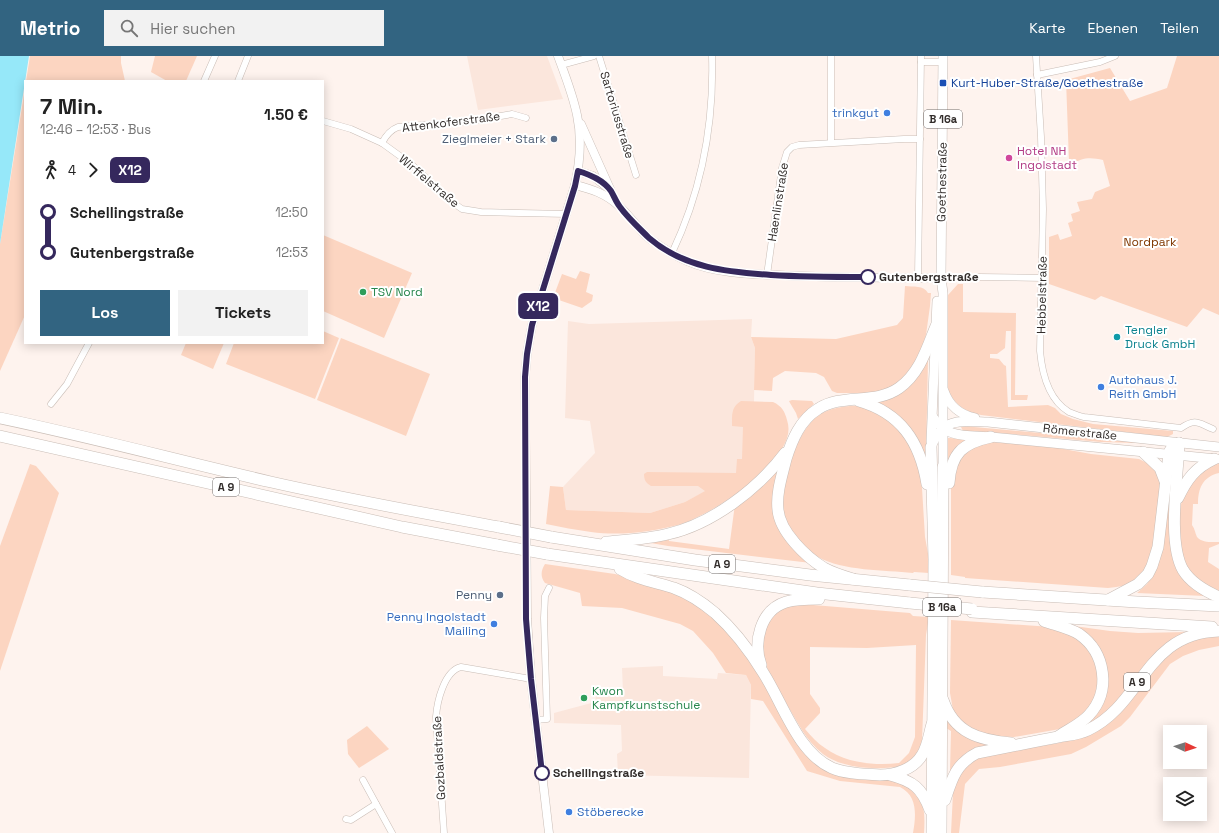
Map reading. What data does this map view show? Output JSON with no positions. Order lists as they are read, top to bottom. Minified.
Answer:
{"streets":{"highway":["B 16a","A 9"],"main road":["Goethestraße","Römerstraße"],"street":["Sartoriusstraße","Attenkoferstraße","Wirffelstraße","Haenlinstraße","Hebbelstraße","Gozbaldstraße"]},"crossings":[["B 16a","Goethestraße"],["B 16a","Römerstraße"],["B 16a","A 9"],["Attenkoferstraße","Wirffelstraße"],["Goethestraße","Haenlinstraße"]],"parks":["Nordpark"],"places":{"transit":["Kurt-Huber-Straße/Goethestraße"],"other":["trinkgut","Zieglmeier + Stark","Hotel NH Ingolstadt","Gutenbergstraße","TSV Nord","Tengler Druck GmbH","Autohaus J. Reith GmbH","Penny","Penny Ingolstadt Mailing","Kwon Kampfkunstschule","Schellingstraße","Stöberecke"]},"lines":["bus line X12"],"north":"right","page":{"header":"Metrio","search":"Hier suchen","nav":["Karte","Ebenen","Teilen"],"on_map":"X12","heading":["7 Min.","12:46 – 12:53 · Bus","1.50 €"],"legs":["4","X12"],"list":[{"name":"Schellingstraße","value":"12:50"},{"name":"Gutenbergstraße","value":"12:53"}],"buttons":["Los","Tickets"]}}
